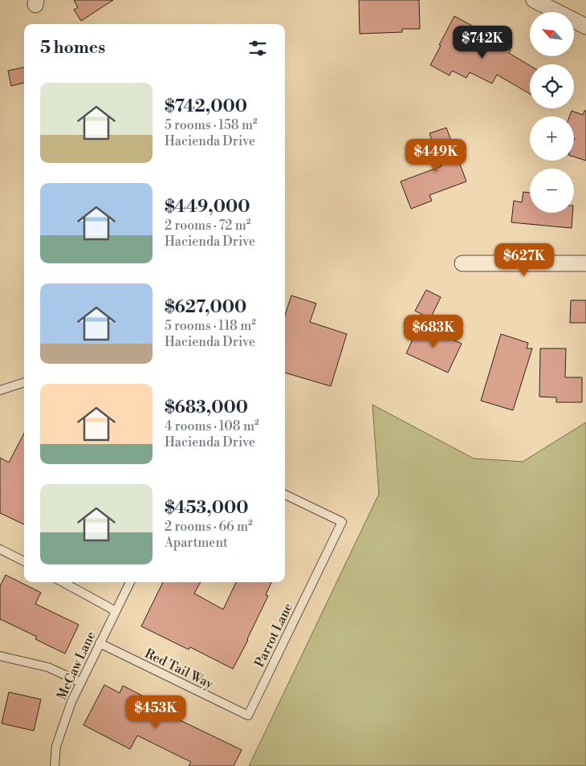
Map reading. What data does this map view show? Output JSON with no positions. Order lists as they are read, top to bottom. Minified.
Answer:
{"streets":{"lane":["Parrot Lane","McCaw Lane","Red Tail Way"]},"crossings":[["Parrot Lane","Red Tail Way"],["McCaw Lane","Red Tail Way"]],"north":"top left","page":{"map_buttons":["+","−"],"heading":"5 homes","price":["$742K","$449K","$627K","$683K","$453K"],"list":[{"name":"$742,000","note":"5 rooms · 158 m² · Hacienda Drive"},{"name":"$449,000","note":"2 rooms · 72 m² · Hacienda Drive"},{"name":"$627,000","note":"5 rooms · 118 m² · Hacienda Drive"},{"name":"$683,000","note":"4 rooms · 108 m² · Hacienda Drive"},{"name":"$453,000","note":"2 rooms · 66 m² · Apartment"}]}}
